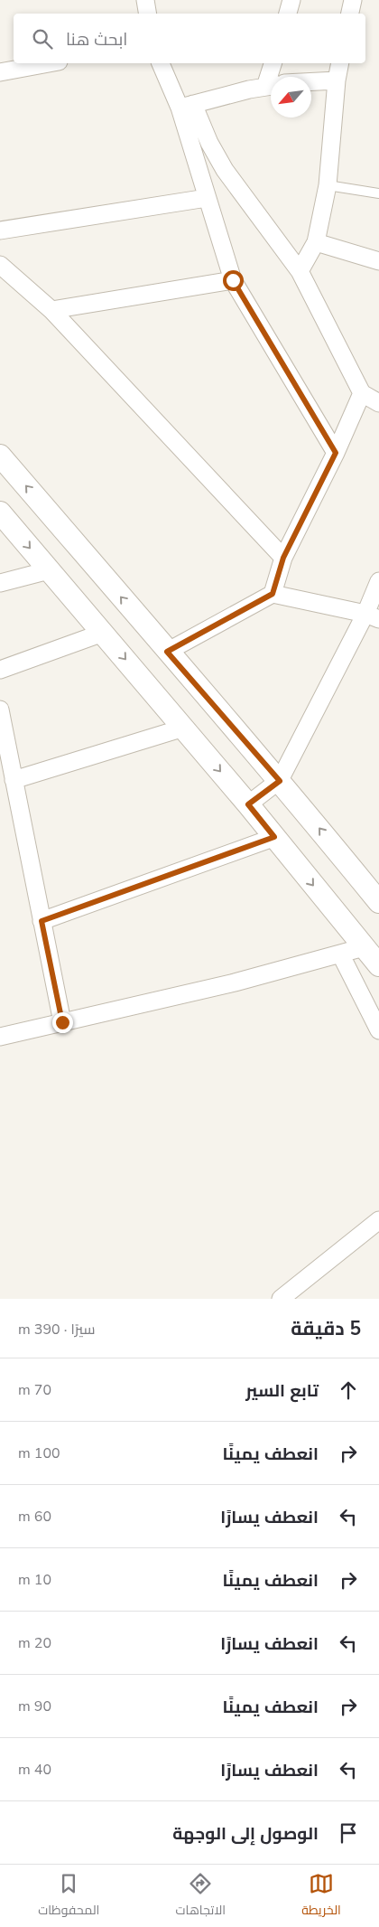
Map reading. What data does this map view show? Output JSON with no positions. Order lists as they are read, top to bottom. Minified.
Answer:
{"north":"bottom left","page":{"search":"ابحث هنا","heading":["5 دقيقة","سيرًا · 390 m"],"list":[["تابع السير","70 m"],["انعطف يمينًا","100 m"],["انعطف يسارًا","60 m"],["انعطف يمينًا","10 m"],["انعطف يسارًا","20 m"],["انعطف يمينًا","90 m"],["انعطف يسارًا","40 m"],"الوصول إلى الوجهة"],"nav":["الخريطة","الاتجاهات","المحفوظات"]}}
